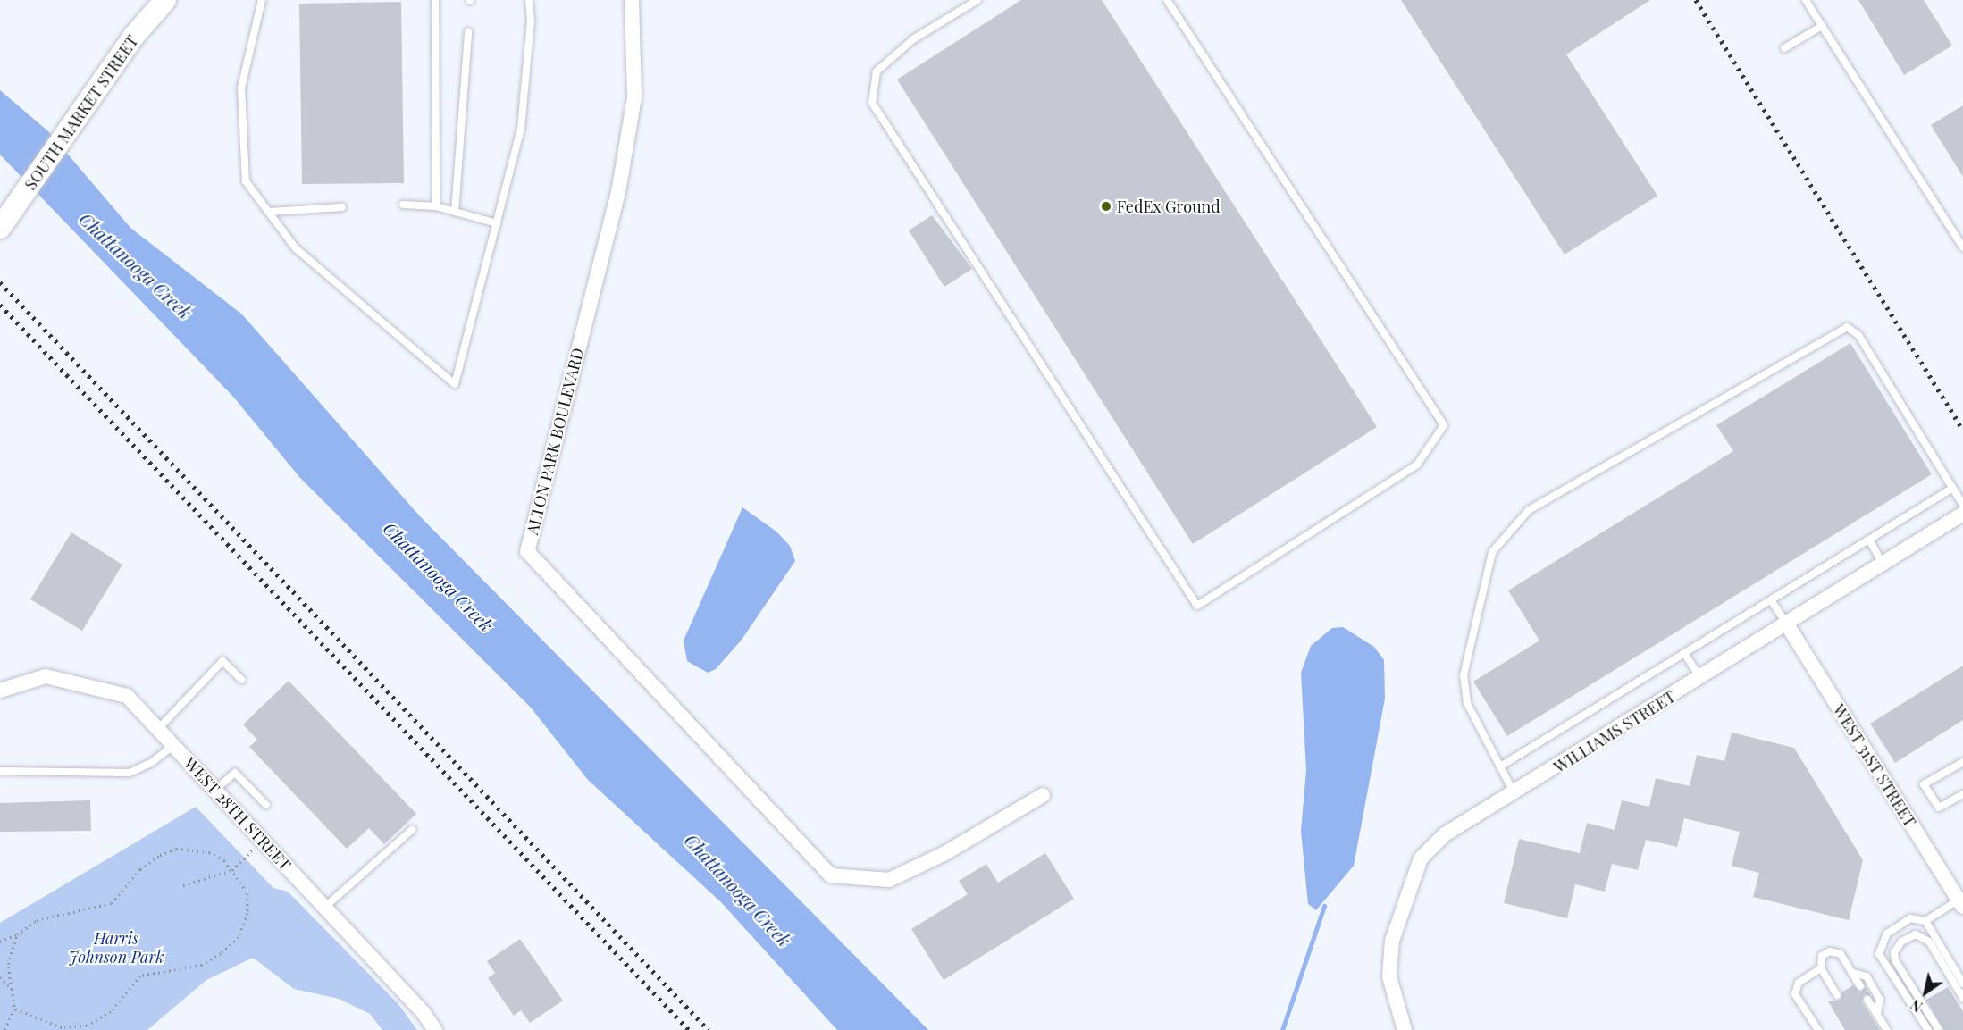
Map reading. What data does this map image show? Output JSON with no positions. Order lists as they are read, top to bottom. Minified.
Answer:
{"streets":{"main road":["SOUTH MARKET STREET"],"street":["ALTON PARK BOULEVARD","WILLIAMS STREET","WEST 31ST STREET","WEST 28TH STREET"]},"crossings":[["WILLIAMS STREET","WEST 31ST STREET"]],"water":["Chattanooga Creek"],"parks":["Harris Johnson Park"],"places":["FedEx Ground"],"north":"bottom left"}
